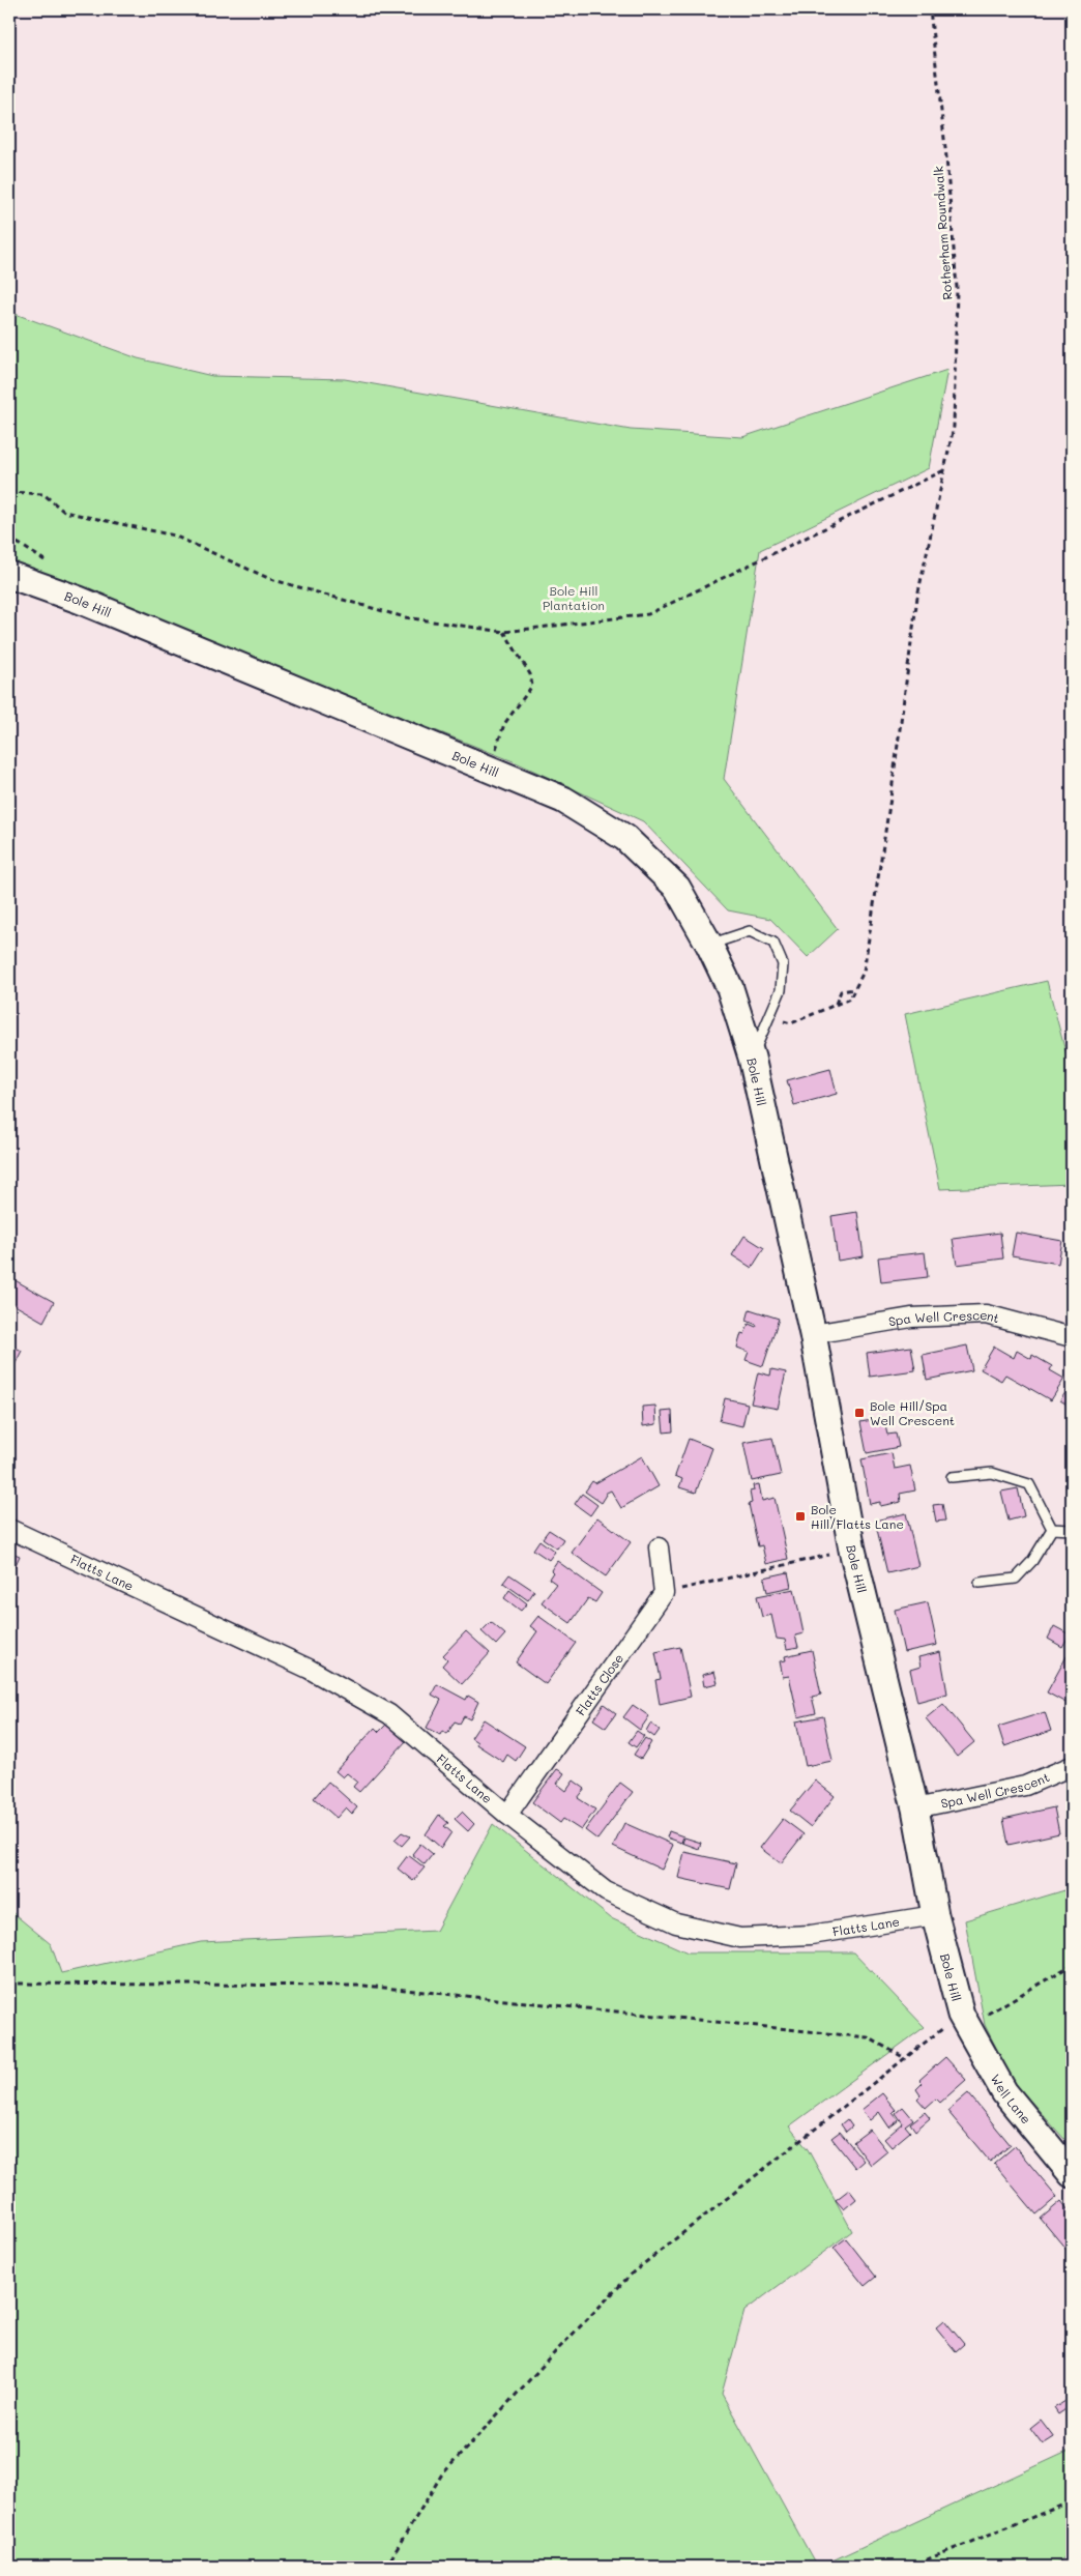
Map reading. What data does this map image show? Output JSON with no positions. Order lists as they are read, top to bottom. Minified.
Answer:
{"streets":{"street":["Bole Hill","Spa Well Crescent","Flatts Lane","Flatts Close","Well Lane"],"path":["Rotherham Roundwalk"]},"crossings":[["Bole Hill","Spa Well Crescent"],["Bole Hill","Flatts Lane"],["Bole Hill","Well Lane"],["Flatts Lane","Flatts Close"]],"parks":["Bole Hill Plantation"],"places":{"transit":["Bole Hill/Spa Well Crescent","Bole Hill/Flatts Lane"]}}
